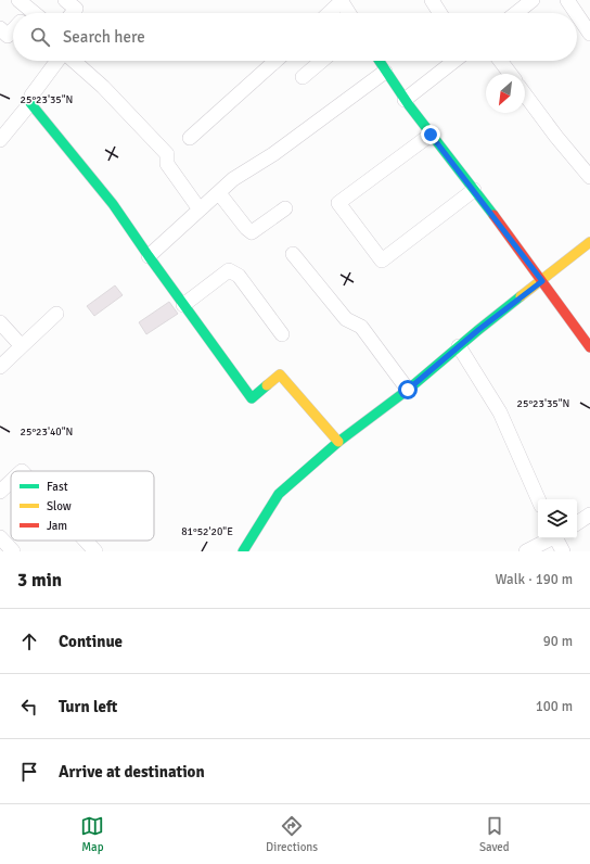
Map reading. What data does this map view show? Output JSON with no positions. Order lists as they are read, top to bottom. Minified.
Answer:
{"legend":["Fast","Slow","Jam"],"north":"bottom left","page":{"search":"Search here","heading":["3 min","Walk · 190 m"],"list":[["Continue","90 m"],["Turn left","100 m"],"Arrive at destination"],"nav":["Map","Directions","Saved"]},"coordinates":["25°23'35\"N","25°23'40\"N","81°52'20\"E"]}
